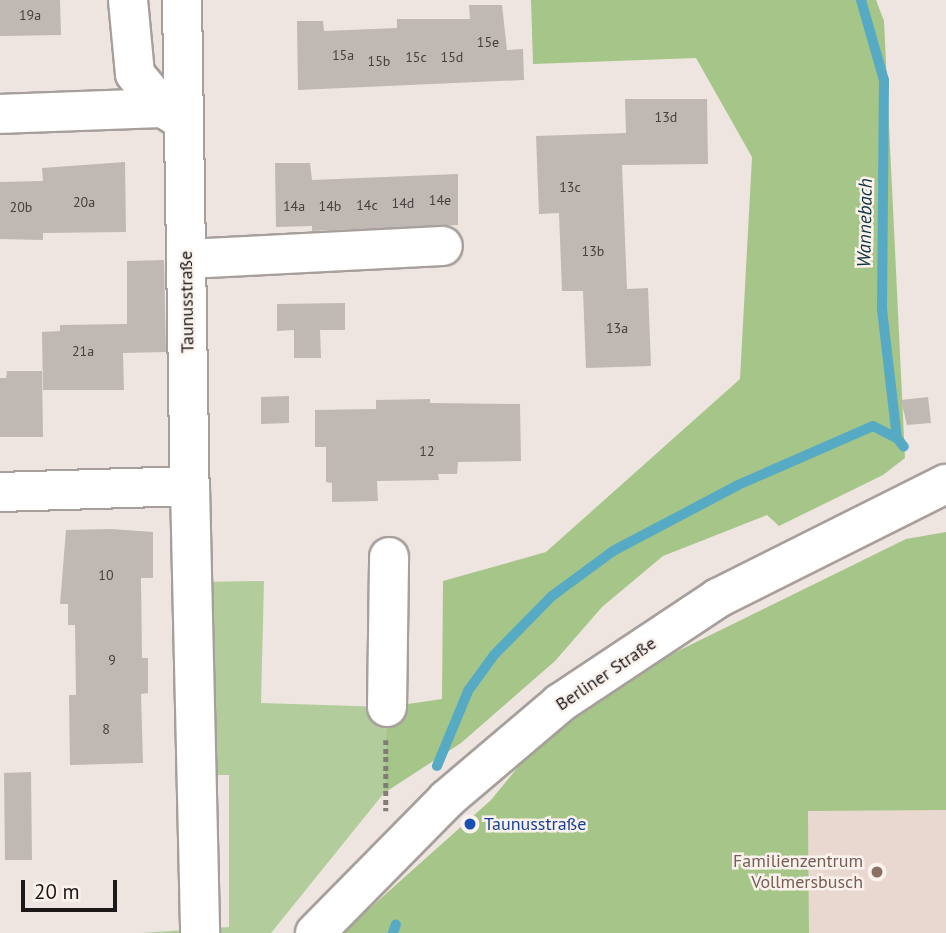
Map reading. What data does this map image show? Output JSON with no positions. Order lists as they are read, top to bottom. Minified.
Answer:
{"streets":{"street":["Taunusstraße","Berliner Straße"]},"water":["Wannebach"],"places":["Taunusstraße","Familienzentrum Vollmersbusch"],"house_numbers":["19a","15e","15a","15c","15d","15b","13d","13c","14e","20a","14d","14c","14a","14b","20b","13b","13a","21a","12","10","9","8"],"scale_bar":"20 m"}
